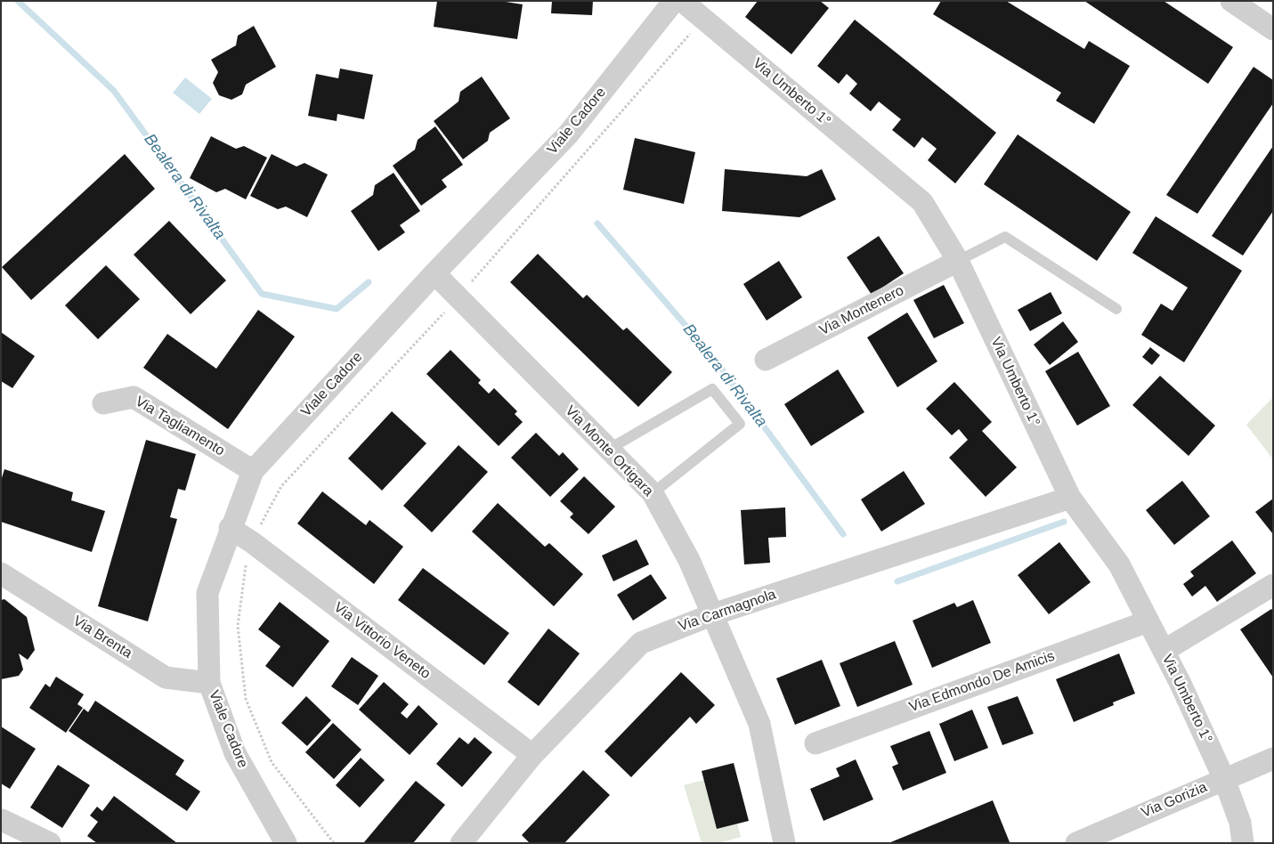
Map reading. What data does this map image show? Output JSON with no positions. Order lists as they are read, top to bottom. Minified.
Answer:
{"streets":{"street":["Via Umberto 1°","Viale Cadore","Via Montenero","Via Tagliamento","Via Monte Ortigara","Via Carmagnola","Via Brenta","Via Vittorio Veneto","Via Edmondo De Amicis","Via Gorizia"]},"crossings":[["Via Umberto 1°","Via Montenero"],["Via Umberto 1°","Via Carmagnola"],["Via Umberto 1°","Via Edmondo De Amicis"],["Via Umberto 1°","Via Gorizia"],["Viale Cadore","Via Tagliamento"],["Viale Cadore","Via Monte Ortigara"],["Viale Cadore","Via Brenta"],["Viale Cadore","Via Vittorio Veneto"],["Via Monte Ortigara","Via Carmagnola"],["Via Carmagnola","Via Vittorio Veneto"]],"water":["Bealera di Rivalta"]}
